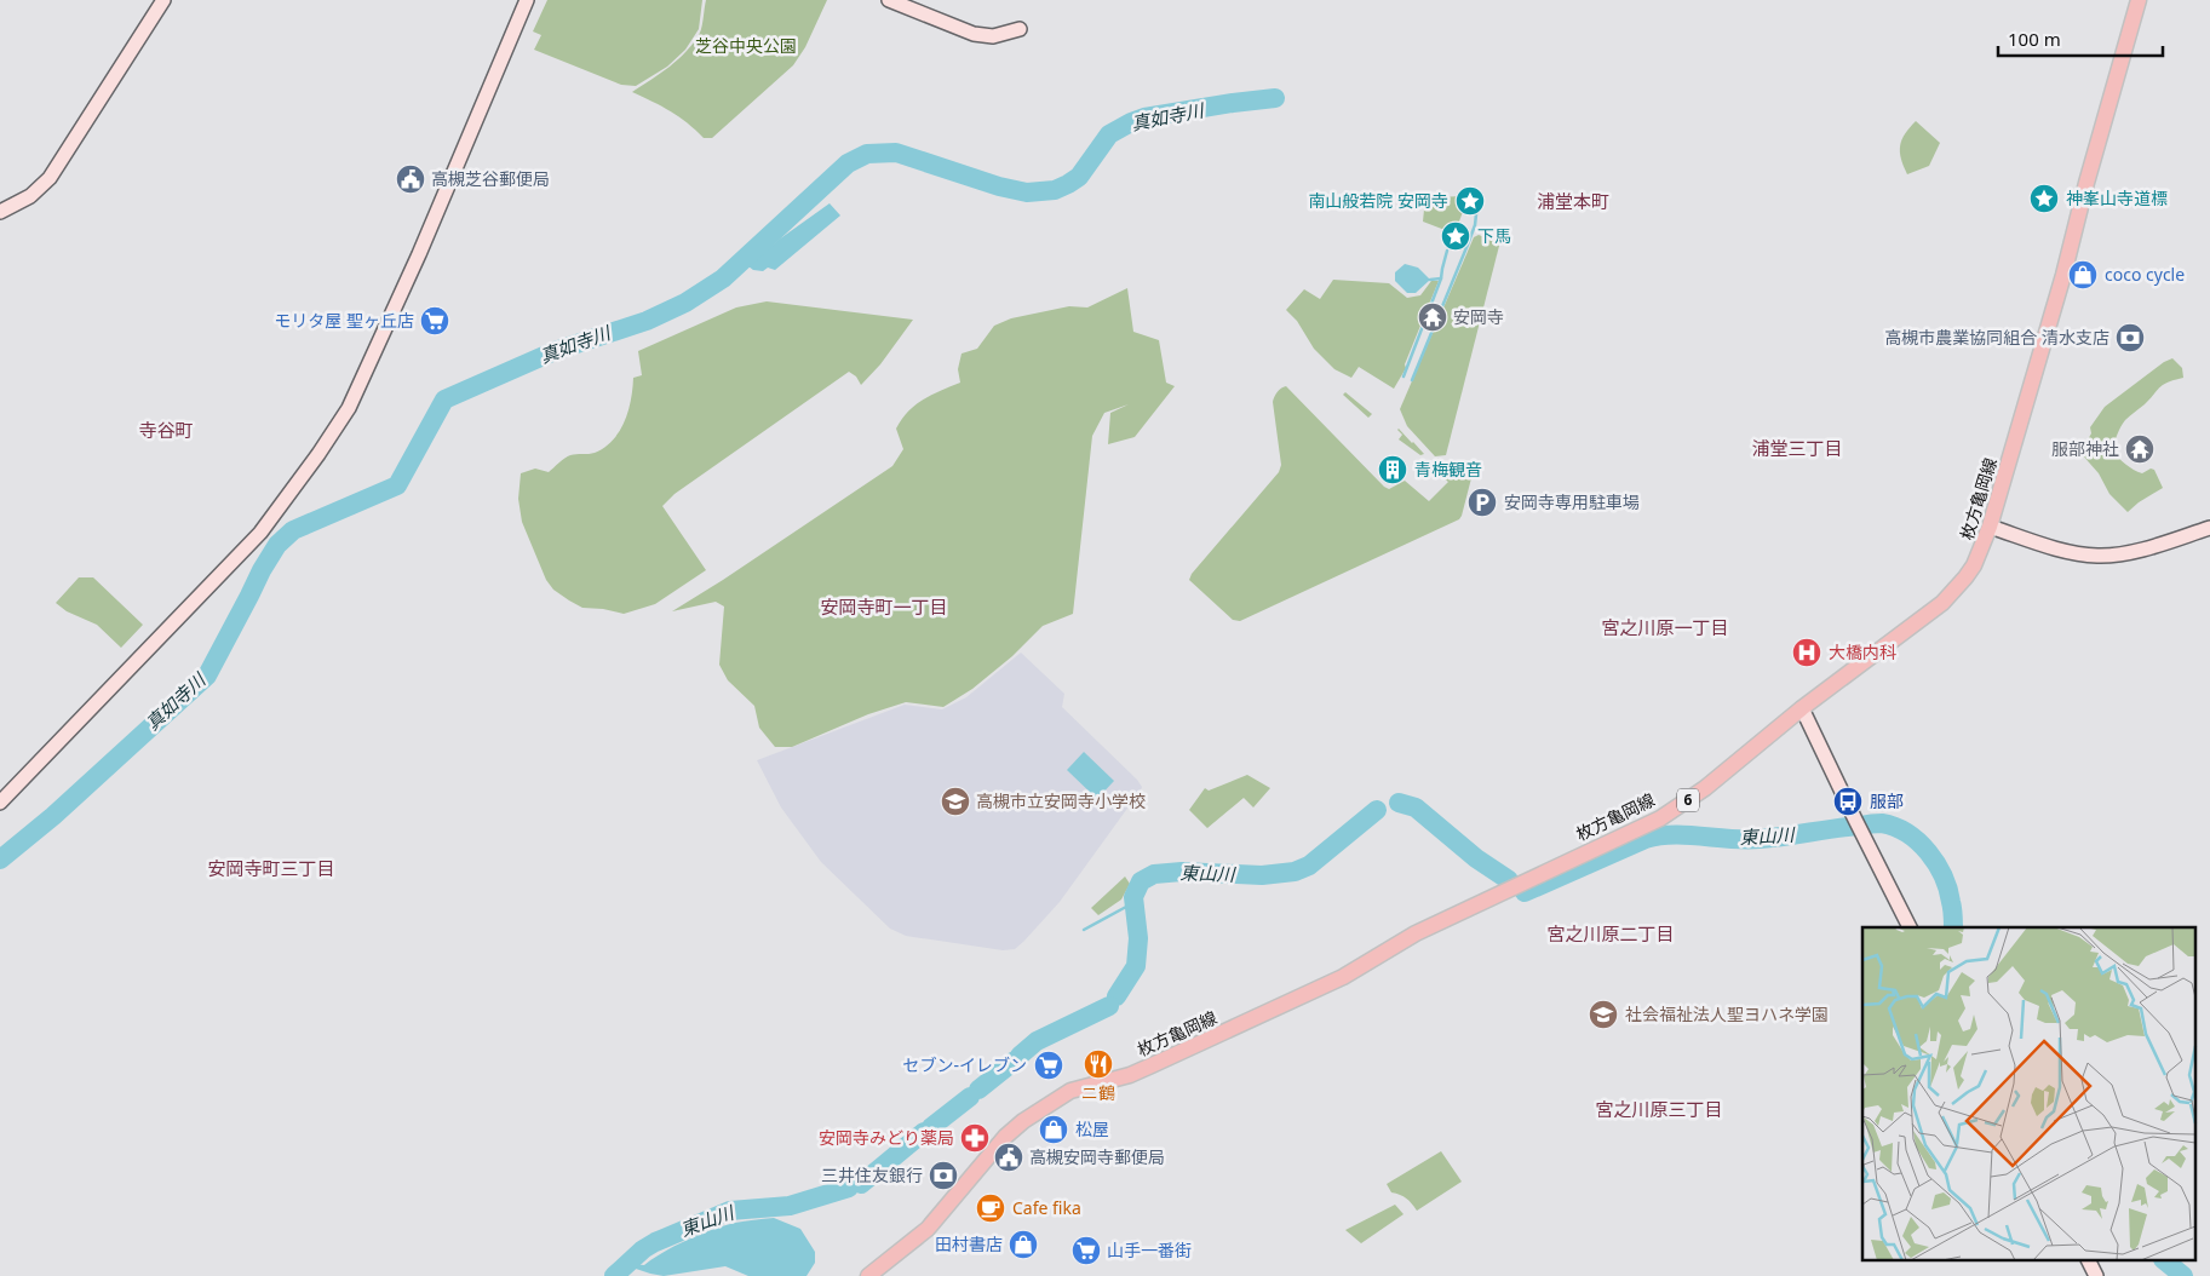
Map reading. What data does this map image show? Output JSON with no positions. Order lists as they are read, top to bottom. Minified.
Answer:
{"streets":{"main road":["枚方亀岡線","6"]},"districts":["浦堂本町","寺谷町","浦堂三丁目","安岡寺町一丁目","宮之川原一丁目","安岡寺町三丁目","宮之川原二丁目","宮之川原三丁目"],"water":["真如寺川","東山川"],"parks":["芝谷中央公園"],"places":{"public building":["高槻芝谷郵便局","高槻安岡寺郵便局"],"place":["神峯山寺道標","南山般若院 安岡寺","下馬"],"shop":["coco cycle","松屋","田村書店"],"temple":["安岡寺","服部神社"],"supermarket":["モリタ屋 聖ヶ丘店","セブン-イレブン","山手一番街"],"bank":["高槻市農業協同組合 清水支店","三井住友銀行"],"building":["青梅観音"],"parking":["安岡寺専用駐車場"],"hospital":["大橋内科"],"school or university":["高槻市立安岡寺小学校","社会福祉法人聖ヨハネ学園"],"bus stop":["服部"],"restaurant":["ニ鶴"],"pharmacy":["安岡寺みどり薬局"],"cafe":["Cafe fika"]},"scale_bar":"100 m"}
